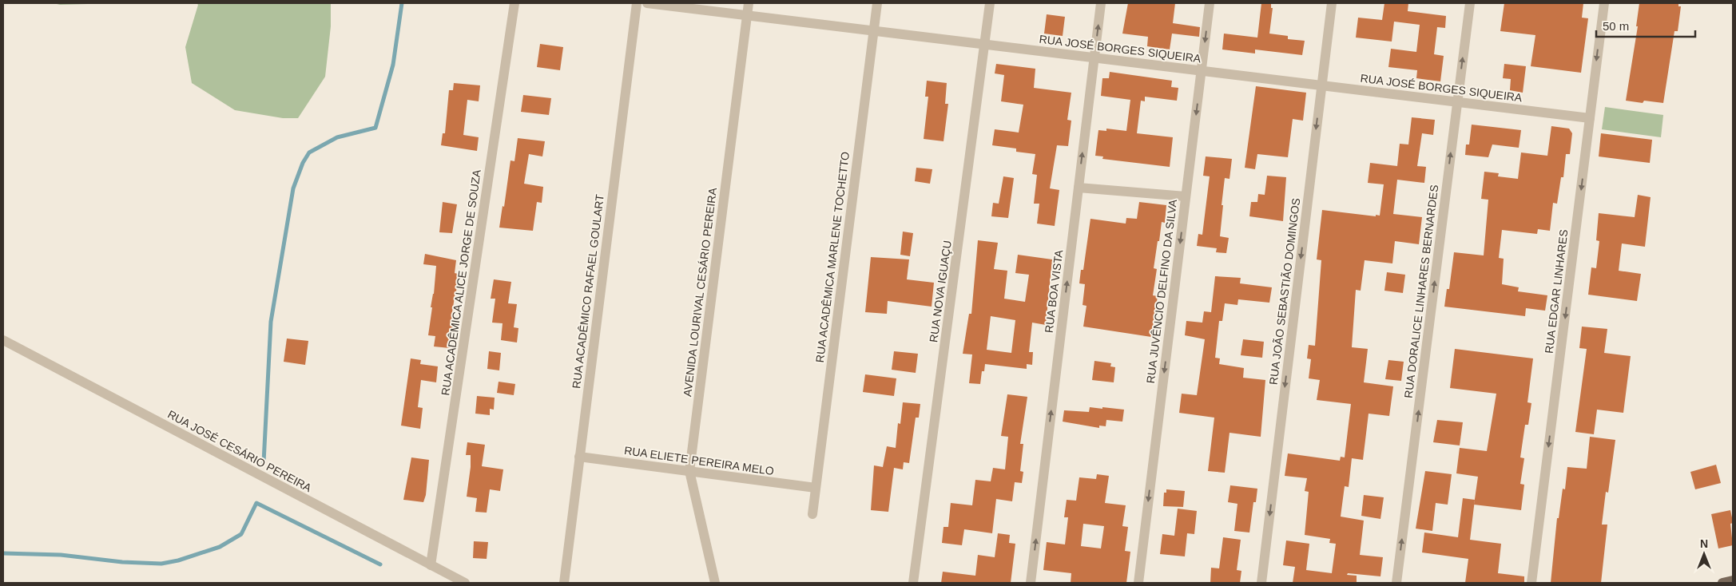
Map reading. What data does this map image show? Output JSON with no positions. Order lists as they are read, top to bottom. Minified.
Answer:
{"streets":{"street":["RUA JOSÉ BORGES SIQUEIRA","RUA ACADÊMICA MARLENE TOCHETTO","RUA ACADÊMICA ALICE JORGE DE SOUZA","RUA ACADÊMICO RAFAEL GOULART","RUA NOVA IGUAÇU","RUA BOA VISTA","RUA JUVÊNCIO DELFINO DA SILVA","RUA JOÃO SEBASTIÃO DOMINGOS","RUA DORALICE LINHARES BERNARDES","RUA EDGAR LINHARES","AVENIDA LOURIVAL CESÁRIO PEREIRA","RUA JOSÉ CESÁRIO PEREIRA","RUA ELIETE PEREIRA MELO"]},"crossings":[["RUA JOSÉ BORGES SIQUEIRA","RUA ACADÊMICA MARLENE TOCHETTO"],["RUA JOSÉ BORGES SIQUEIRA","RUA NOVA IGUAÇU"],["RUA JOSÉ BORGES SIQUEIRA","RUA BOA VISTA"],["RUA JOSÉ BORGES SIQUEIRA","RUA JUVÊNCIO DELFINO DA SILVA"],["RUA JOSÉ BORGES SIQUEIRA","RUA JOÃO SEBASTIÃO DOMINGOS"],["RUA JOSÉ BORGES SIQUEIRA","RUA DORALICE LINHARES BERNARDES"],["RUA JOSÉ BORGES SIQUEIRA","RUA EDGAR LINHARES"],["RUA JOSÉ BORGES SIQUEIRA","AVENIDA LOURIVAL CESÁRIO PEREIRA"],["RUA ACADÊMICA MARLENE TOCHETTO","RUA ELIETE PEREIRA MELO"],["RUA ACADÊMICA ALICE JORGE DE SOUZA","RUA JOSÉ CESÁRIO PEREIRA"],["RUA ACADÊMICO RAFAEL GOULART","RUA ELIETE PEREIRA MELO"],["AVENIDA LOURIVAL CESÁRIO PEREIRA","RUA ELIETE PEREIRA MELO"]],"one_way":["RUA BOA VISTA","RUA JUVÊNCIO DELFINO DA SILVA","RUA JOÃO SEBASTIÃO DOMINGOS","RUA DORALICE LINHARES BERNARDES","RUA EDGAR LINHARES"],"scale_bar":"50 m","north":"top"}
